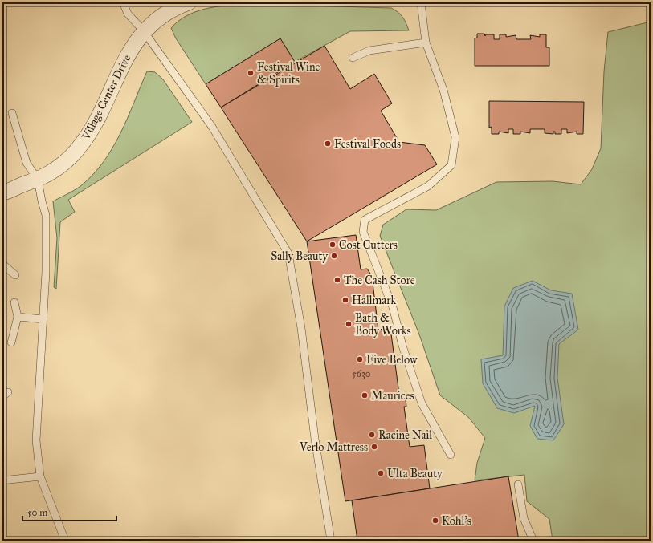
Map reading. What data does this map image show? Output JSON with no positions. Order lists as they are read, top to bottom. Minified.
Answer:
{"streets":{"street":["Village Center Drive"]},"places":["Festival Wine & Spirits","Festival Foods","Cost Cutters","Sally Beauty","The Cash Store","Hallmark","Bath & Body Works","Five Below","Maurices","Racine Nail","Verlo Mattress","Ulta Beauty","Kohl's"],"house_numbers":["5630"],"scale_bar":"50 m"}
